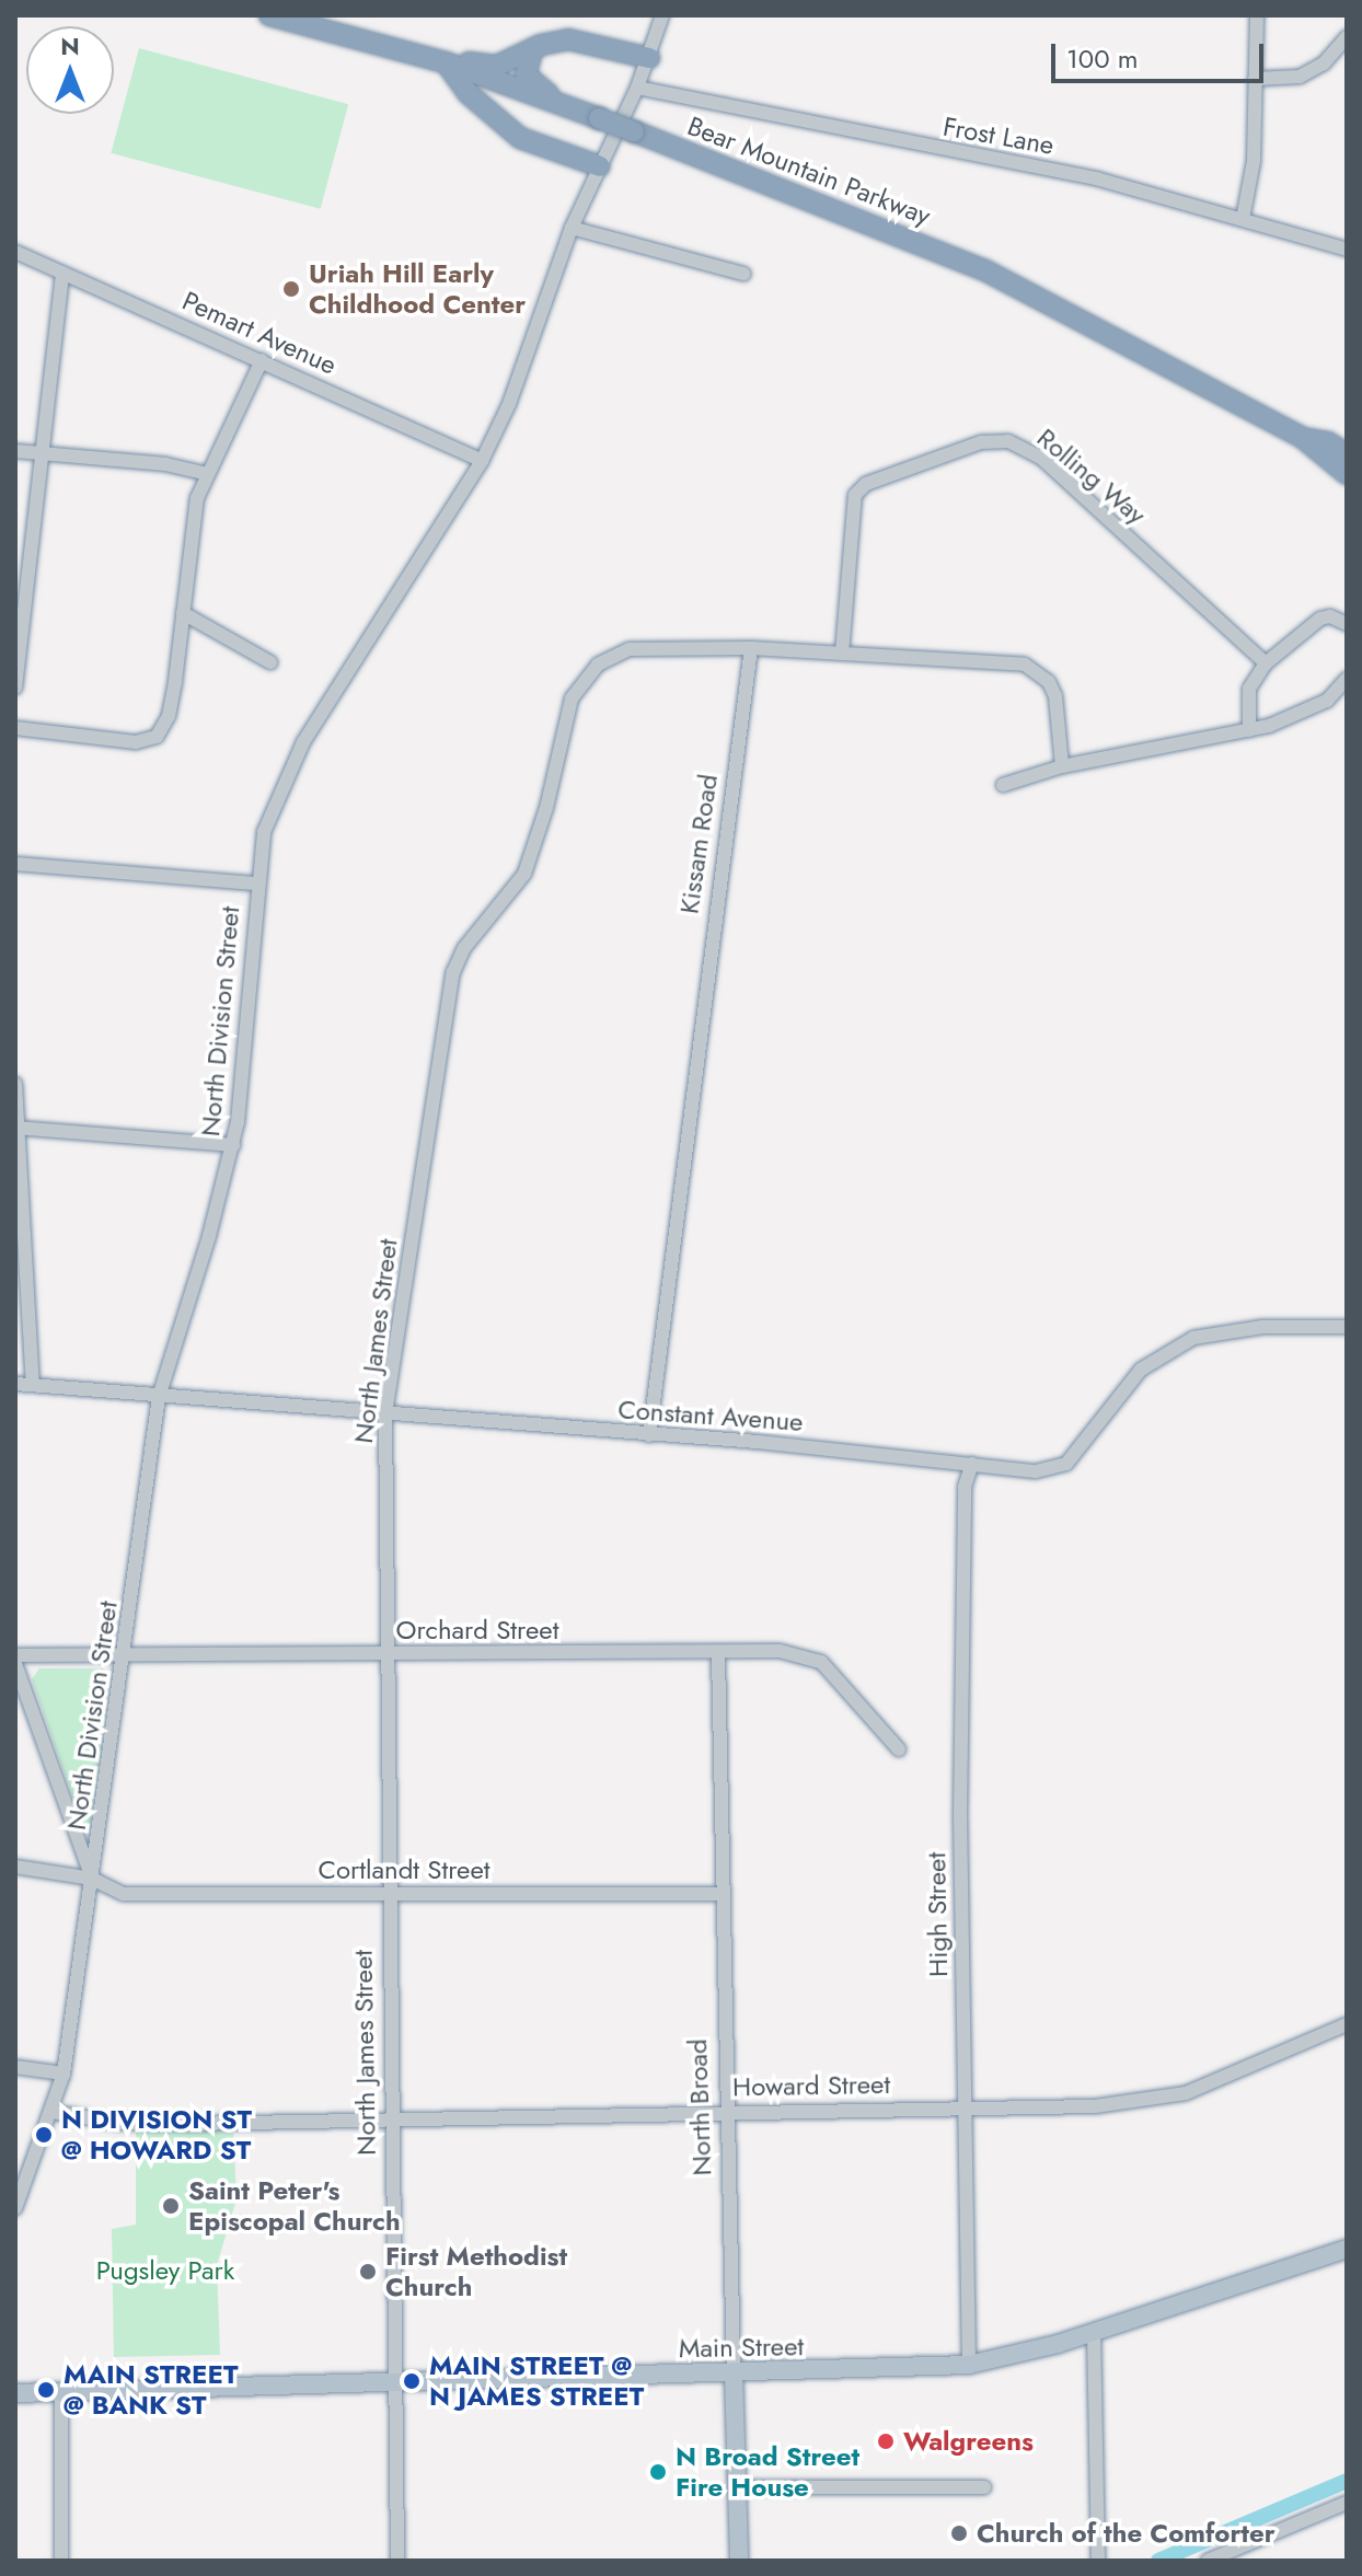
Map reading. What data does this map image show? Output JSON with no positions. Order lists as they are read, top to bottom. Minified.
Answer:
{"streets":{"highway":["Bear Mountain Parkway"],"main road":["North Broad","Main Street"],"street":["Frost Lane","Pemart Avenue","Rolling Way","Kissam Road","North Division Street","North James Street","Constant Avenue","Orchard Street","Cortlandt Street","High Street","Howard Street"]},"crossings":[["Frost Lane","North Division Street"],["Pemart Avenue","North Division Street"],["Kissam Road","North James Street"],["Kissam Road","Constant Avenue"],["North Division Street","Constant Avenue"],["North Division Street","Orchard Street"],["North Division Street","Cortlandt Street"],["North Division Street","Howard Street"],["North James Street","Constant Avenue"],["North James Street","Orchard Street"],["North James Street","Cortlandt Street"],["North James Street","Howard Street"],["North James Street","Main Street"],["Constant Avenue","High Street"],["Orchard Street","North Broad"],["Cortlandt Street","North Broad"],["High Street","Howard Street"],["High Street","Main Street"],["Howard Street","North Broad"],["North Broad","Main Street"]],"parks":["Pugsley Park"],"places":["Uriah Hill Early Childhood Center","N DIVISION ST @ HOWARD ST","Saint Peter's Episcopal Church","First Methodist Church","MAIN STREET @ N JAMES STREET","MAIN STREET @ BANK ST","Walgreens","N Broad Street Fire House","Church of the Comforter"],"scale_bar":"100 m","north":"top"}
